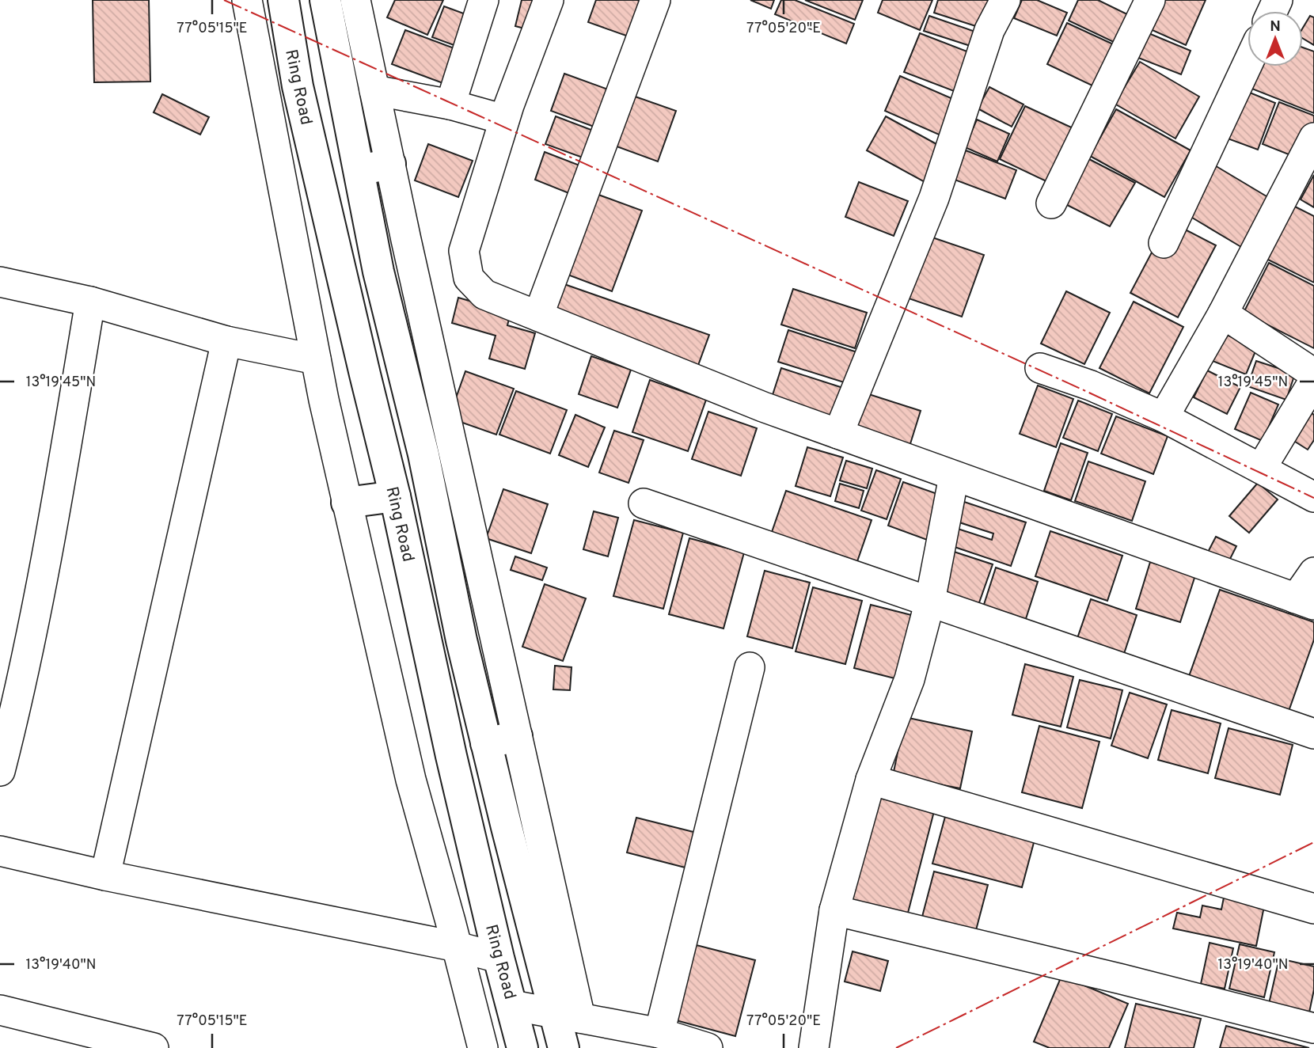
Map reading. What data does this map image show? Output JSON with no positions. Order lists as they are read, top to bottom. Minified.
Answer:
{"streets":{"highway":["Ring Road"]},"north":"top","coordinates":["77°05'15\"E","77°05'20\"E","13°19'45\"N","13°19'40\"N"]}
